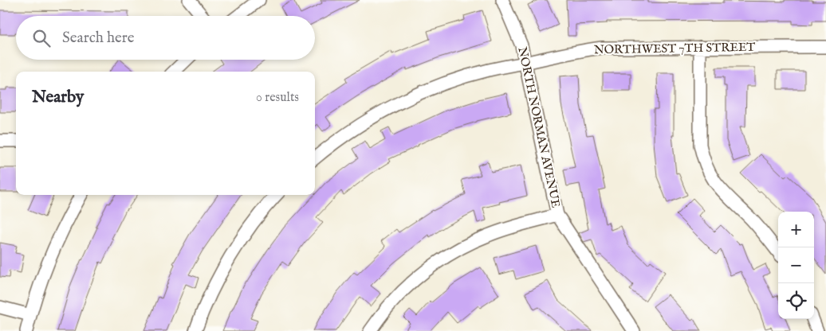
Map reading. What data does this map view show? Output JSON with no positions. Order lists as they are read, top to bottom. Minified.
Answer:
{"streets":{"street":["NORTHWEST 7TH STREET","NORTH NORMAN AVENUE"]},"crossings":[["NORTHWEST 7TH STREET","NORTH NORMAN AVENUE"]],"page":{"search":"Search here","heading":["Nearby","0 results"],"map_buttons":["+","−"]}}
